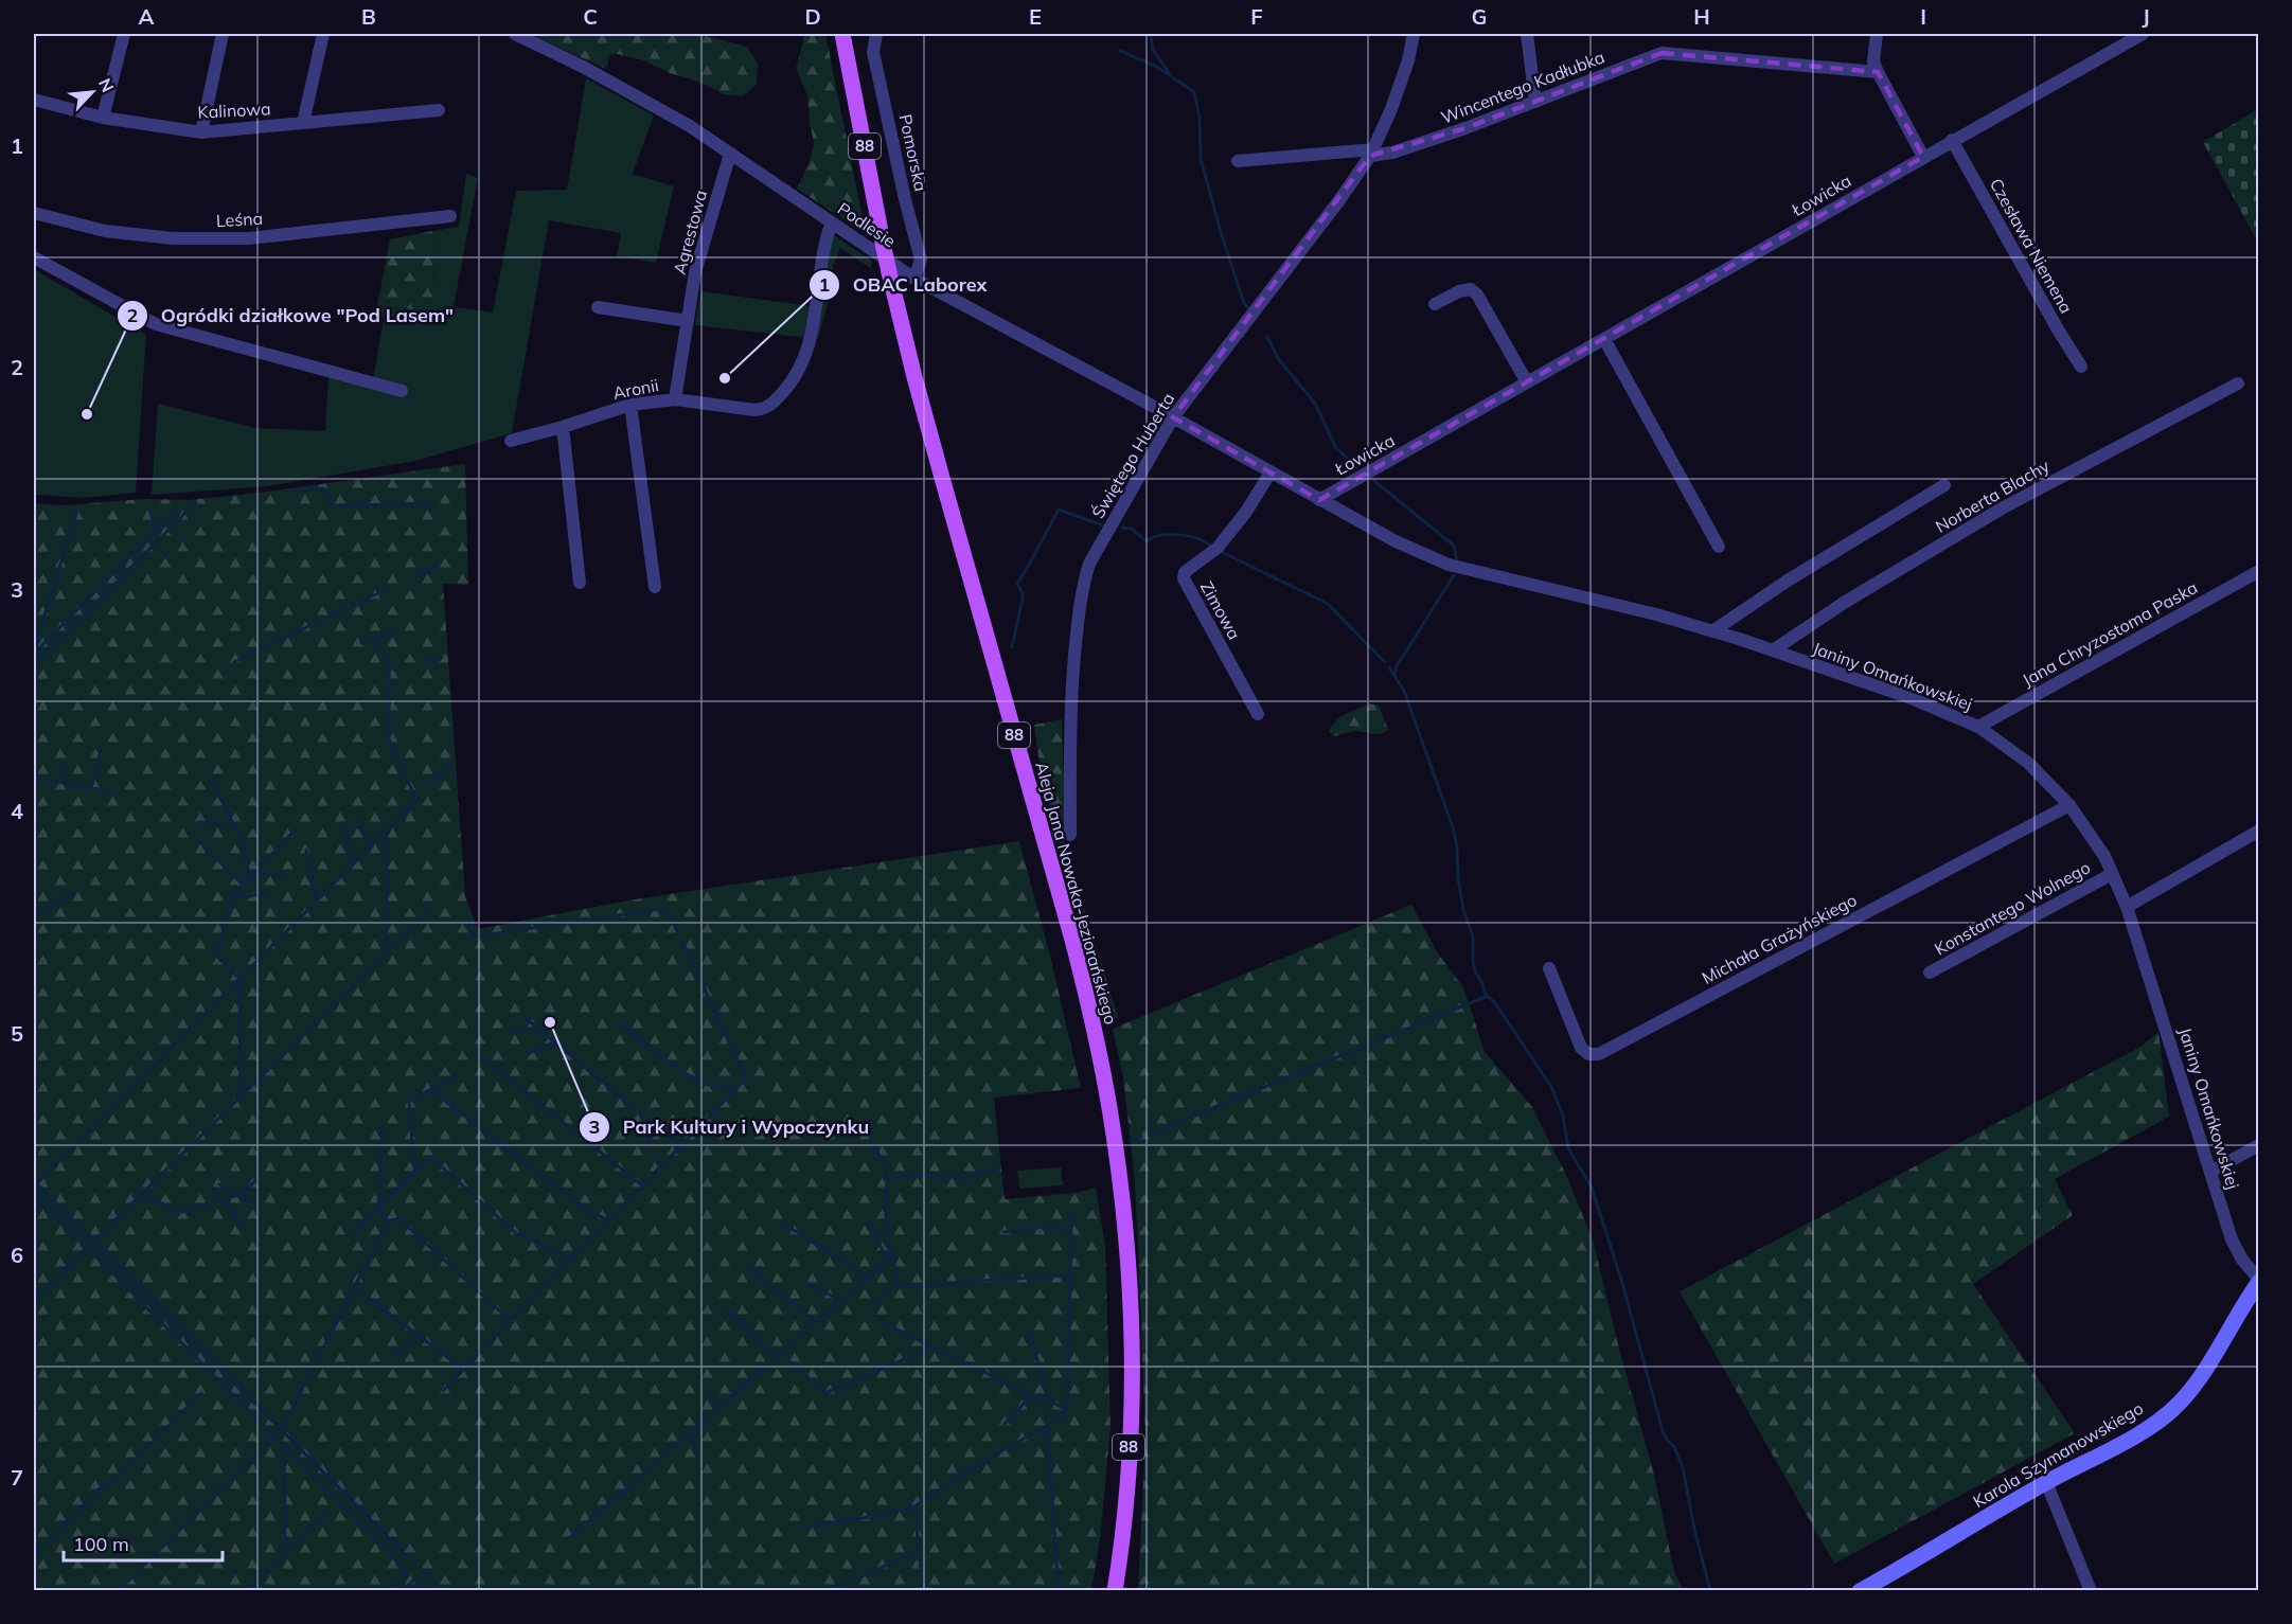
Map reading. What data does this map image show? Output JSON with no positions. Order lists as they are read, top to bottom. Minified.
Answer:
{"streets":{"main road":["88","Aleja Jana Nowaka-Jeziorańskiego"],"street":["Wincentego Kadłubka","Kalinowa","Pomorska","Łowicka","Leśna","Podlesie","Agrestowa","Czesława Niemena","Aronii","Świętego Huberta","Norberta Blachy","Zimowa","Jana Chryzostoma Paska","Janiny Omańkowskiej","Konstantego Wolnego","Michała Grażyńskiego","Karola Szymanowskiego"]},"crossings":[["Wincentego Kadłubka","Świętego Huberta"],["Pomorska","Podlesie"],["Łowicka","Czesława Niemena"],["Łowicka","Janiny Omańkowskiej"],["Podlesie","Agrestowa"],["Podlesie","Aronii"],["Podlesie","Świętego Huberta"],["Podlesie","Zimowa"],["Podlesie","Janiny Omańkowskiej"],["Agrestowa","Aronii"],["Norberta Blachy","Janiny Omańkowskiej"],["Zimowa","Janiny Omańkowskiej"],["Jana Chryzostoma Paska","Janiny Omańkowskiej"],["Janiny Omańkowskiej","Konstantego Wolnego"],["Janiny Omańkowskiej","Michała Grażyńskiego"],["Janiny Omańkowskiej","Karola Szymanowskiego"]],"places":["OBAC Laborex","Ogródki działkowe \"Pod Lasem\"","Park Kultury i Wypoczynku"],"scale_bar":"100 m","north":"top right","grid":{"columns":["A","B","C","D","E","F","G","H","I","J"],"rows":["1","2","3","4","5","6","7"]}}
